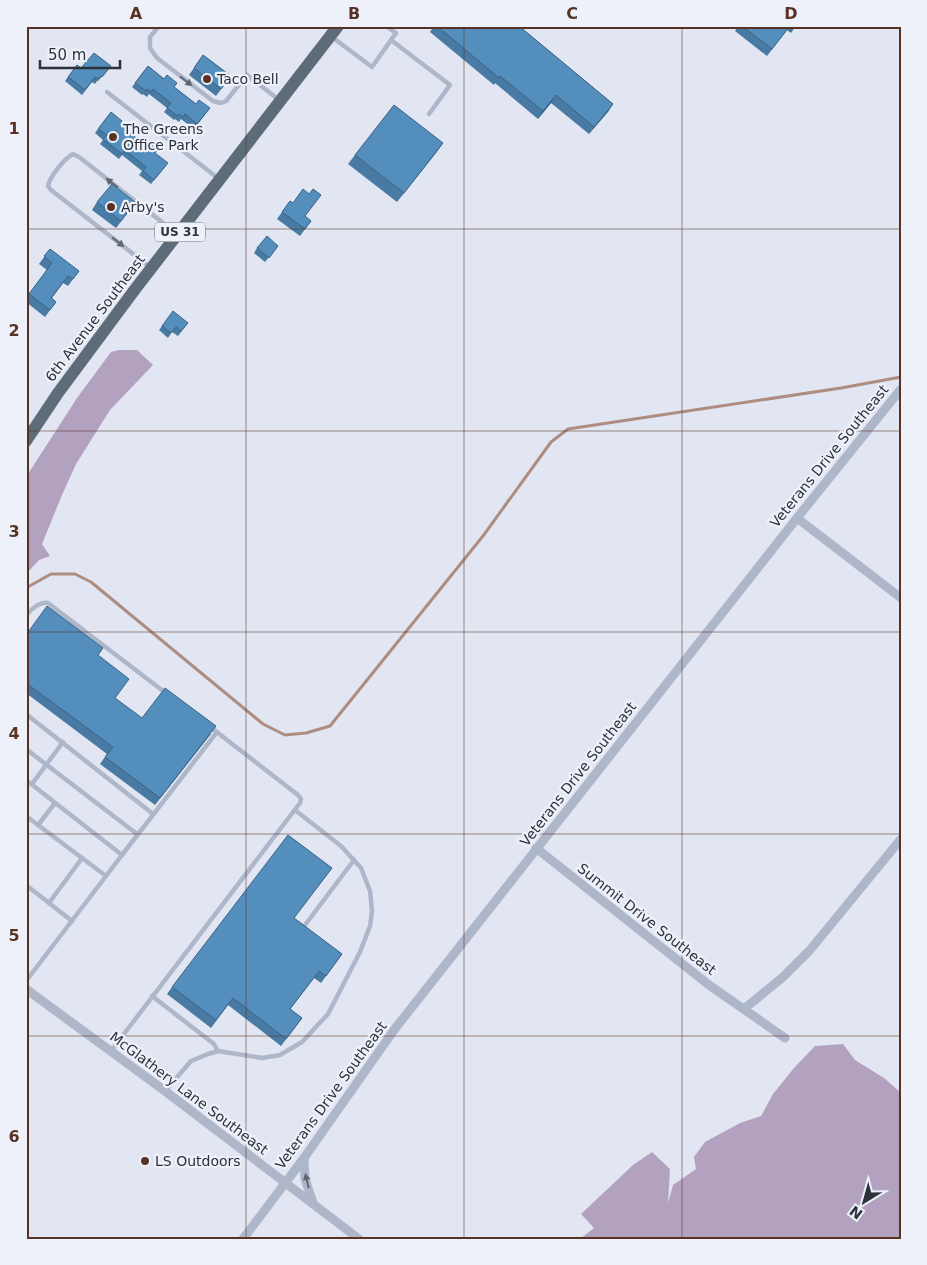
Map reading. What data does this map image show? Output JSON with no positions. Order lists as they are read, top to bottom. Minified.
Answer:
{"streets":{"main road":["US 31","6th Avenue Southeast"],"street":["Veterans Drive Southeast","Summit Drive Southeast","McGlathery Lane Southeast"]},"crossings":[["Veterans Drive Southeast","Summit Drive Southeast"],["Veterans Drive Southeast","McGlathery Lane Southeast"]],"places":["Taco Bell","The Greens Office Park","Arby's","LS Outdoors"],"scale_bar":"50 m","north":"bottom left","grid":{"columns":["A","B","C","D"],"rows":["1","2","3","4","5","6"]}}
